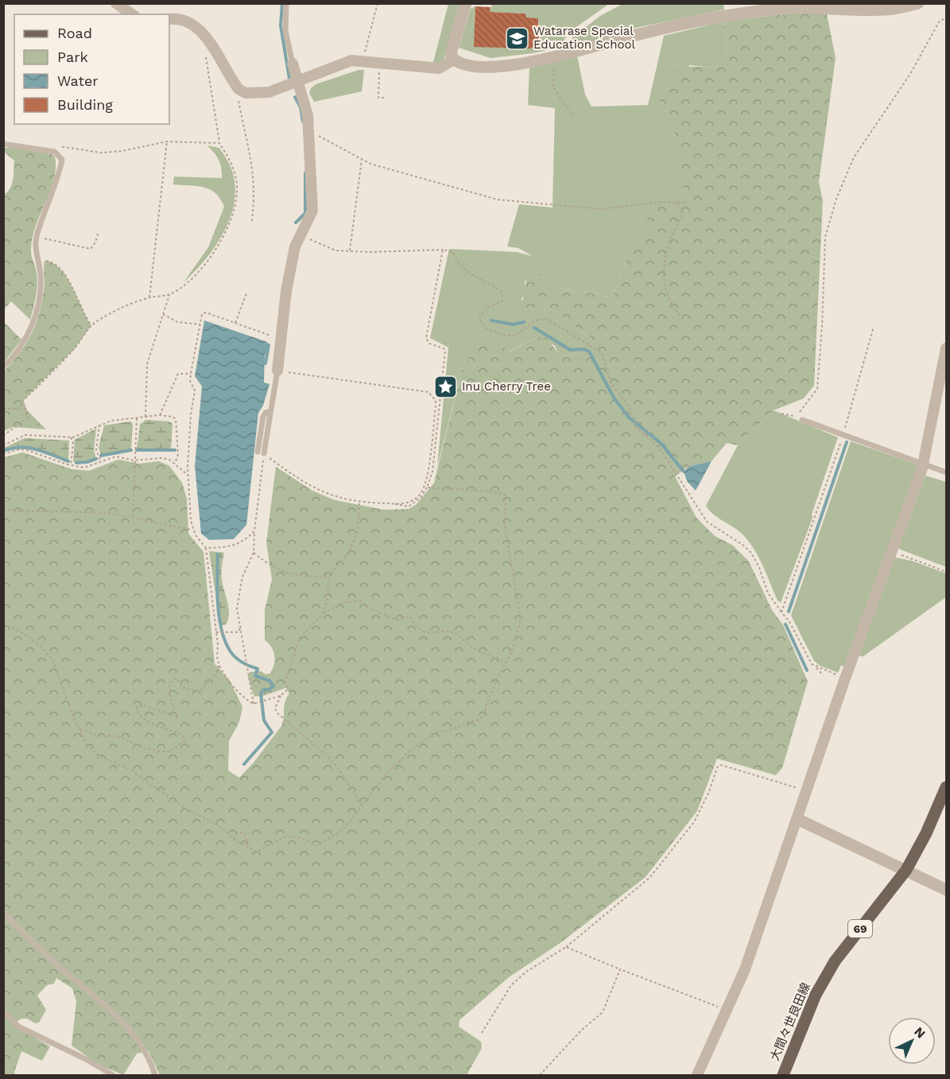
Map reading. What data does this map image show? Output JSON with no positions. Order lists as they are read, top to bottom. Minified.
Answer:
{"streets":{"main road":["69","大間々世良田線"]},"places":{"school or university":["Watarase Special Education School"],"place":["Inu Cherry Tree"]},"legend":["Road","Park","Water","Building"],"north":"top right"}
